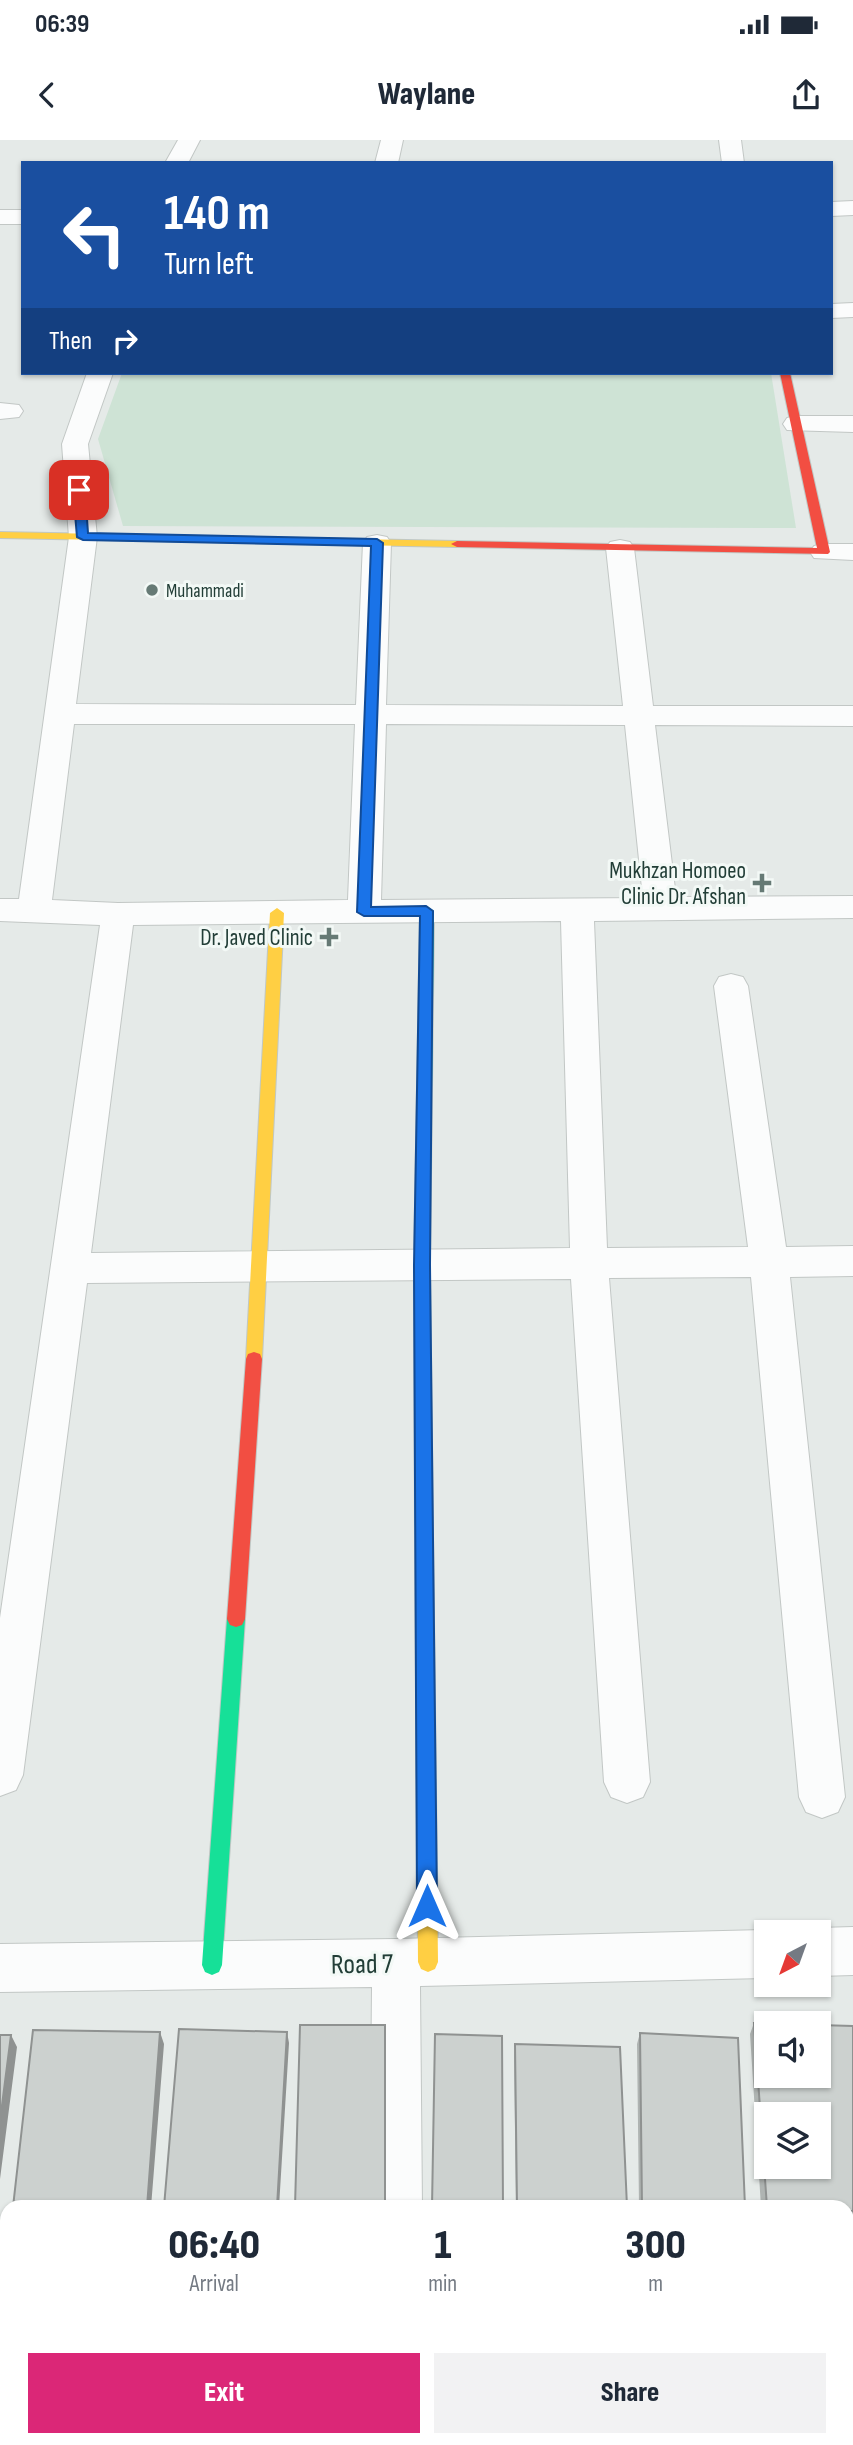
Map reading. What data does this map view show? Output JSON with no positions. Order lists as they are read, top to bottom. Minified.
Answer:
{"streets":{"street":["Road 7"]},"places":{"other":["Muhammadi"],"health":["Mukhzan Homoeo Clinic Dr. Afshan","Dr. Javed Clinic"]},"north":"bottom left","page":{"status":"06:39","header":"Waylane","turn":["140 m","Turn left"],"then":"Then","eta":["06:40","Arrival","1","min","300","m"],"buttons":["Exit","Share"]}}
